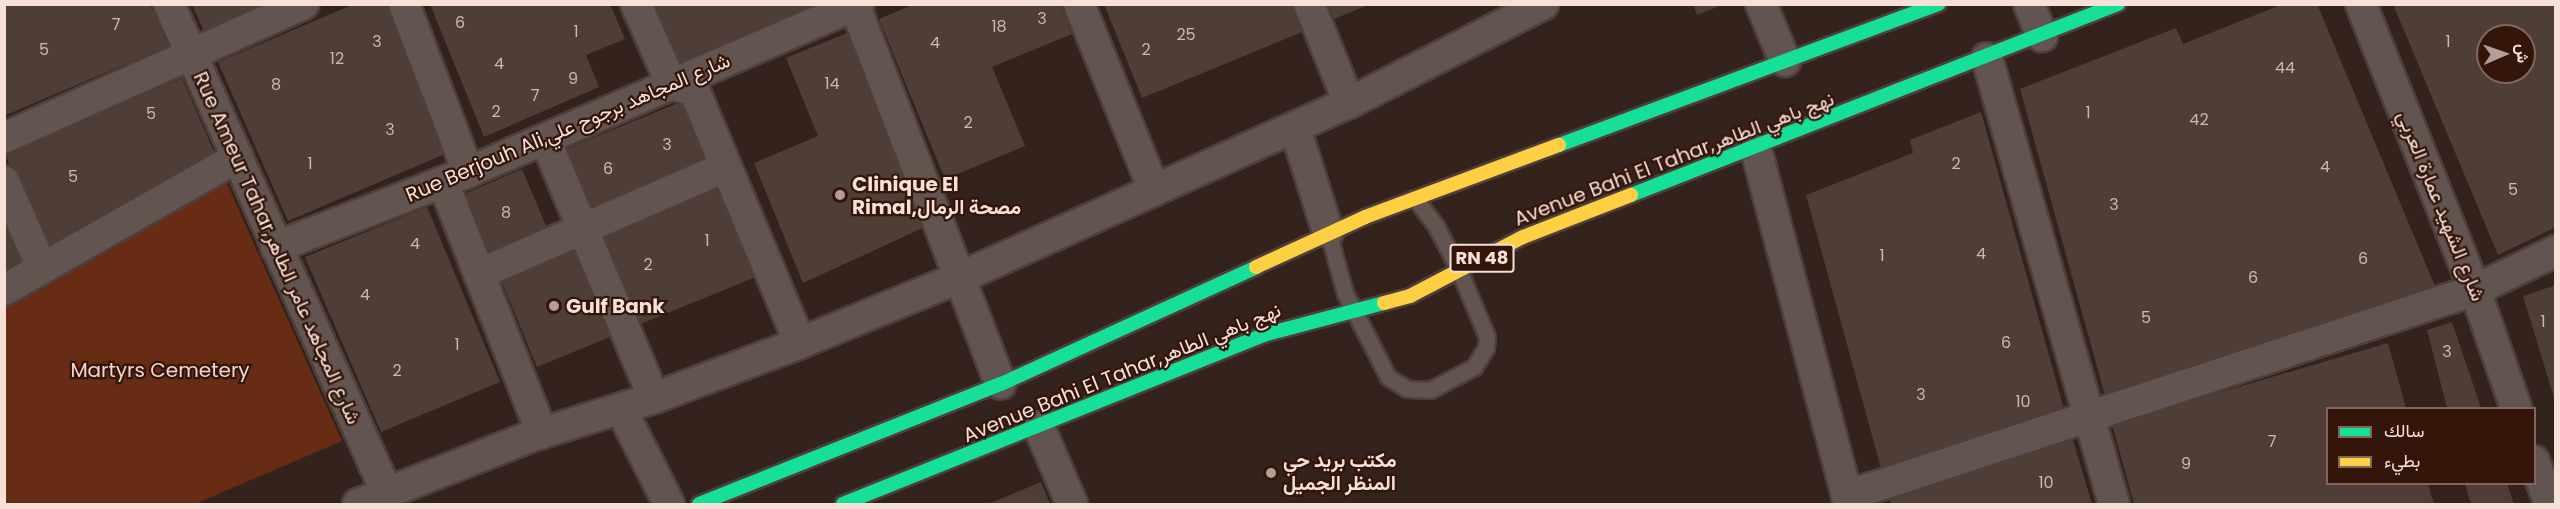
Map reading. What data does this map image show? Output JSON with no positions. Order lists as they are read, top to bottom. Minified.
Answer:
{"streets":{"main road":["Avenue Bahi El Tahar,نهج باهي الطاهر","RN 48"],"street":["Rue Berjouh Ali,شارع المجاهد برجوح علي","شارع الشهيد عمارة العربي","Rue Ameur Tahar,شارع المجاهد عامر الطاهر"]},"crossings":[["Rue Berjouh Ali,شارع المجاهد برجوح علي","Rue Ameur Tahar,شارع المجاهد عامر الطاهر"]],"parks":["Martyrs Cemetery"],"places":["Clinique El Rimal,مصحة الرمال","Gulf Bank","مكتب بريد حي المنظر الجميل"],"house_numbers":["3","6","7","18","1","25","3","1","4","5","2","12","4","44","9","14","8","7","2","1","5","42","2","3","3","1","2","4","6","5","5","3","8","1","4","4","1","6","2","6","4","5","1","6","1","3","2","3","10","7","9","10"],"legend":["سالك","بطيء"],"north":"right"}
